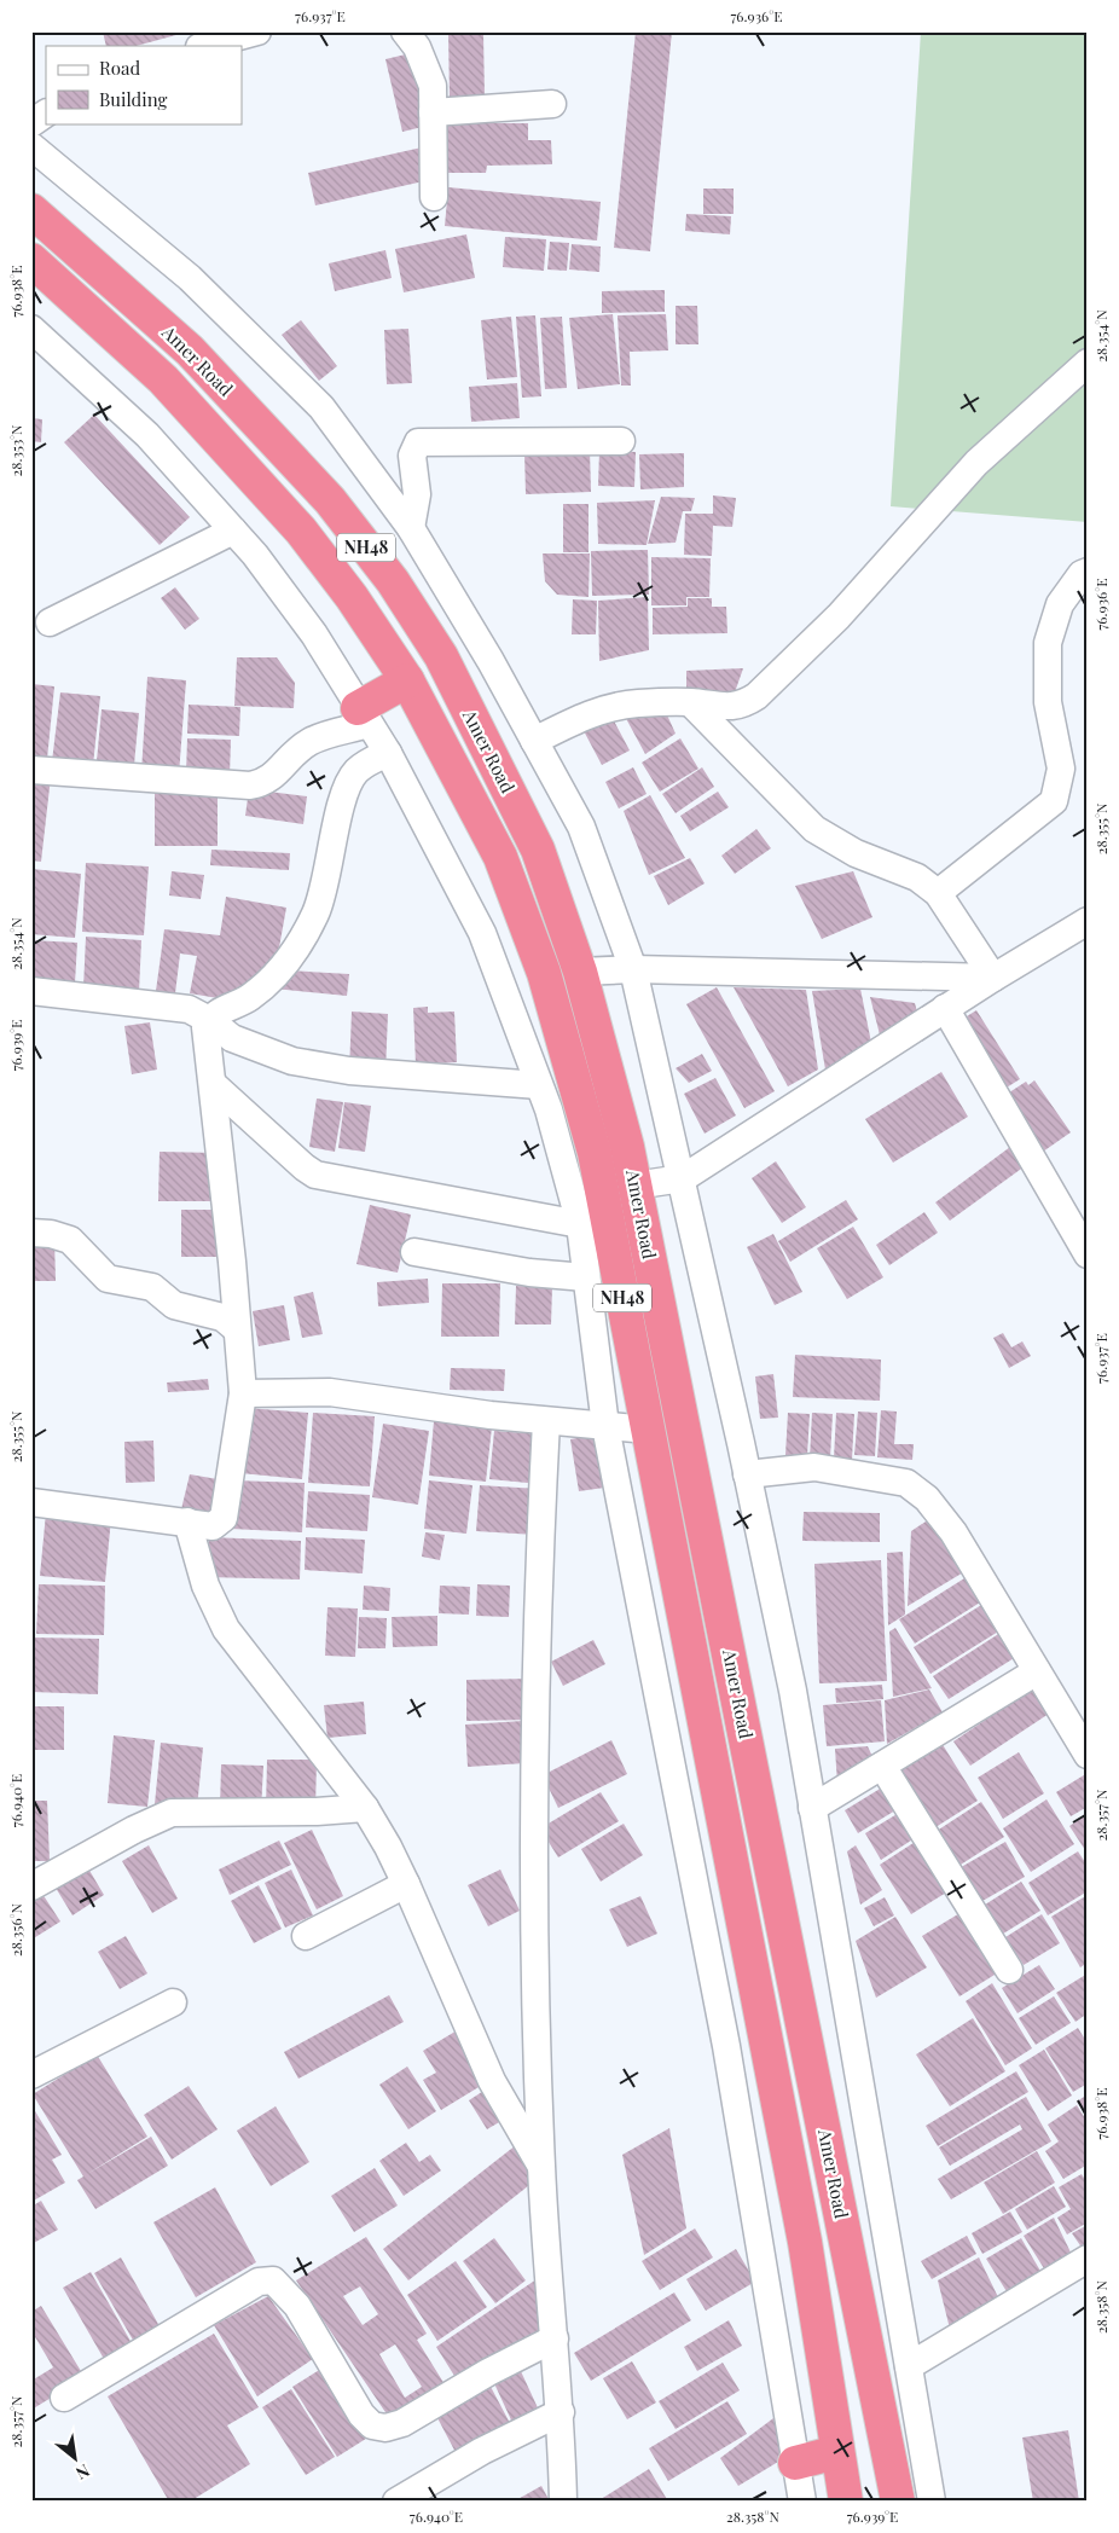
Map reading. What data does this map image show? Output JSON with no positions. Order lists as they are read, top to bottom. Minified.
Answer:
{"streets":{"highway":["Amer Road","NH48"]},"legend":["Road","Building"],"north":"bottom right","coordinates":["76.937°E","76.936°E","76.938°E","28.354°N","28.353°N","28.355°N","76.939°E","76.940°E","28.357°N","28.356°N","28.358°N"]}
